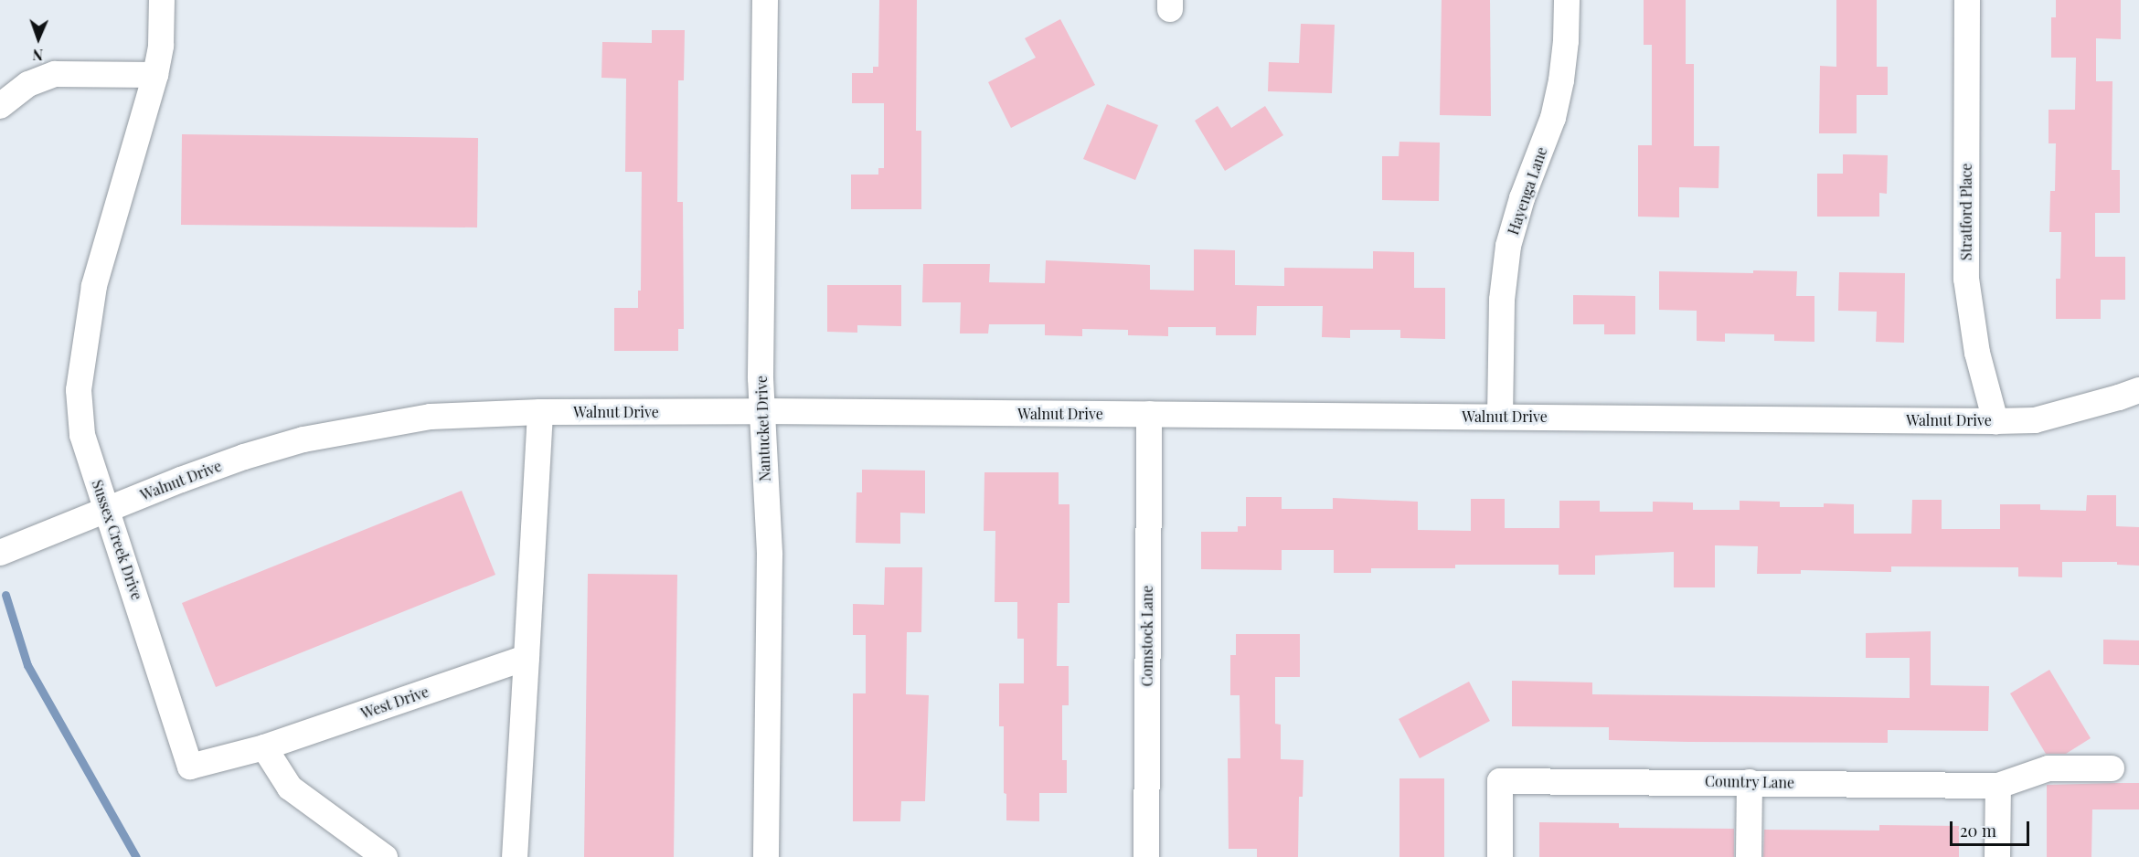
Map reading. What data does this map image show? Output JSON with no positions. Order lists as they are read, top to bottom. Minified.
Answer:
{"streets":{"street":["Hayenga Lane","Stratford Place","Walnut Drive","Nantucket Drive","Sussex Creek Drive","Comstock Lane","West Drive","Country Lane"]},"crossings":[["Hayenga Lane","Walnut Drive"],["Stratford Place","Walnut Drive"],["Walnut Drive","Nantucket Drive"],["Walnut Drive","Sussex Creek Drive"],["Walnut Drive","Comstock Lane"],["Sussex Creek Drive","West Drive"]],"scale_bar":"20 m","north":"bottom"}
